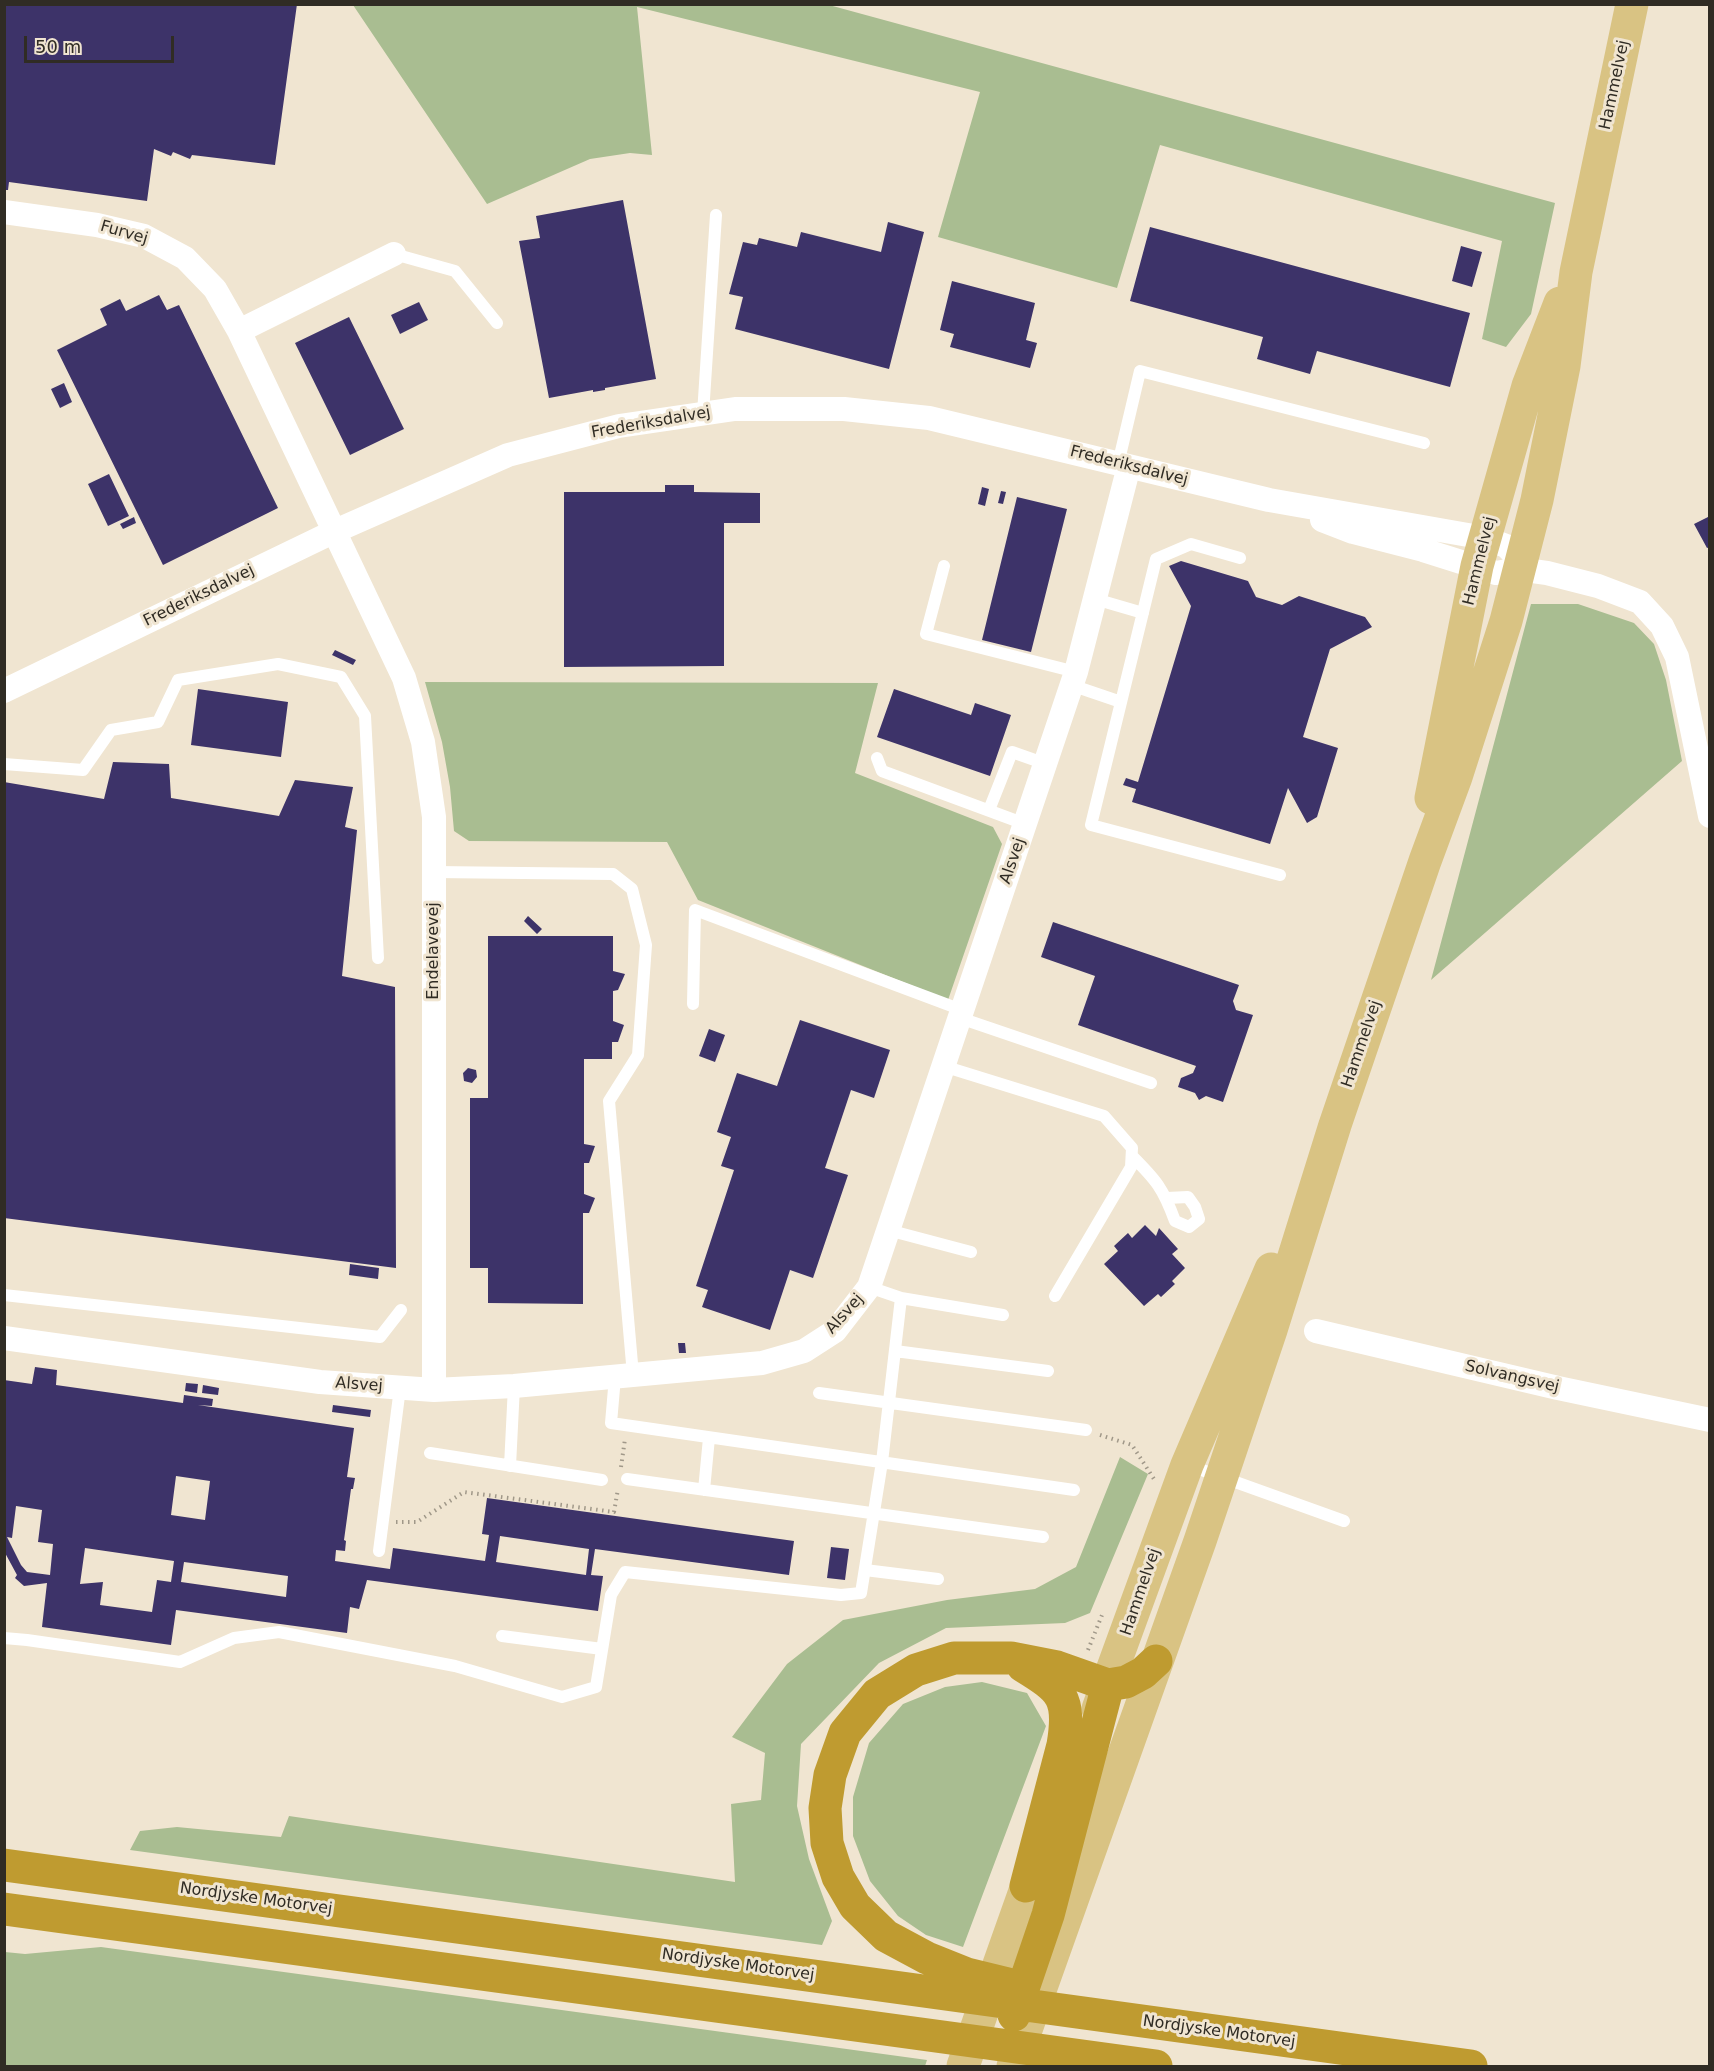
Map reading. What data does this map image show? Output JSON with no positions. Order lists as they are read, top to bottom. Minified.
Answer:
{"streets":{"highway":["Nordjyske Motorvej"],"main road":["Hammelvej"],"street":["Furvej","Frederiksdalvej","Alsvej","Endelavevej","Solvangsvej"]},"crossings":[["Hammelvej","Frederiksdalvej"],["Furvej","Frederiksdalvej"],["Furvej","Endelavevej"],["Frederiksdalvej","Alsvej"],["Frederiksdalvej","Endelavevej"],["Alsvej","Endelavevej"]],"scale_bar":"50 m"}
